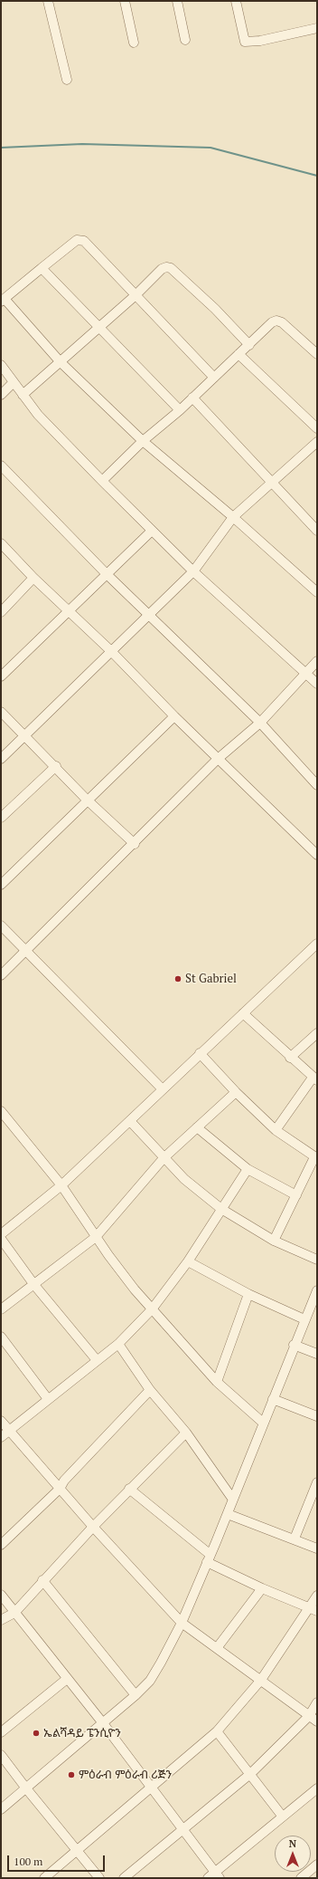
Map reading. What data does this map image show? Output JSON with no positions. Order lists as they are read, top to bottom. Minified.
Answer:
{"places":["St Gabriel","ኤልሻዳይ ፔንሲዮን","ምዕራብ ምዕራብ ሪጅን"],"scale_bar":"100 m","north":"top"}
